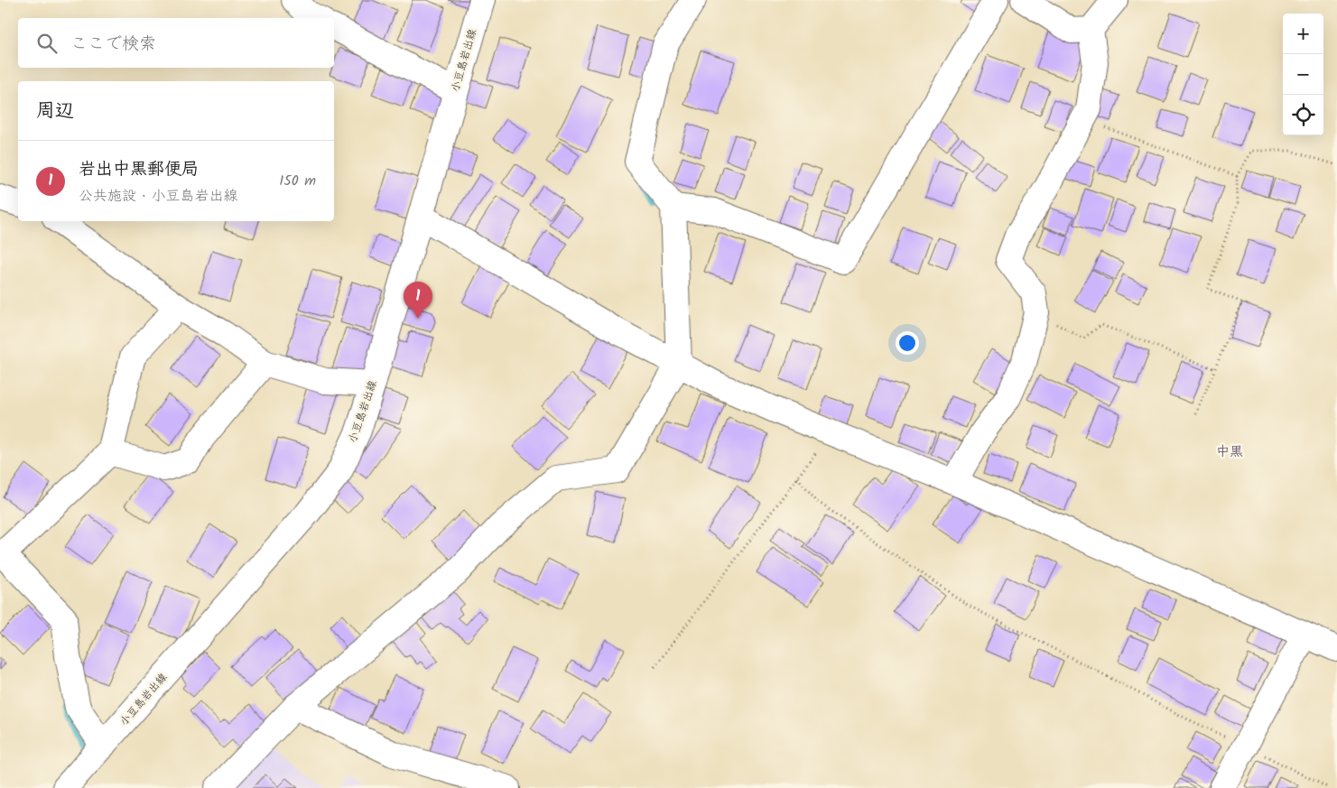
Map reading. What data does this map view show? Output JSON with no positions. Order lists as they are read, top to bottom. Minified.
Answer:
{"streets":{"street":["小豆島岩出線"]},"districts":["中黒"],"page":{"map_buttons":["+","−"],"search":"ここで検索","heading":"周辺","list":[{"mark":"1","name":"岩出中黒郵便局","note":"公共施設 · 小豆島岩出線","value":"150 m"}],"pins":"1"}}
